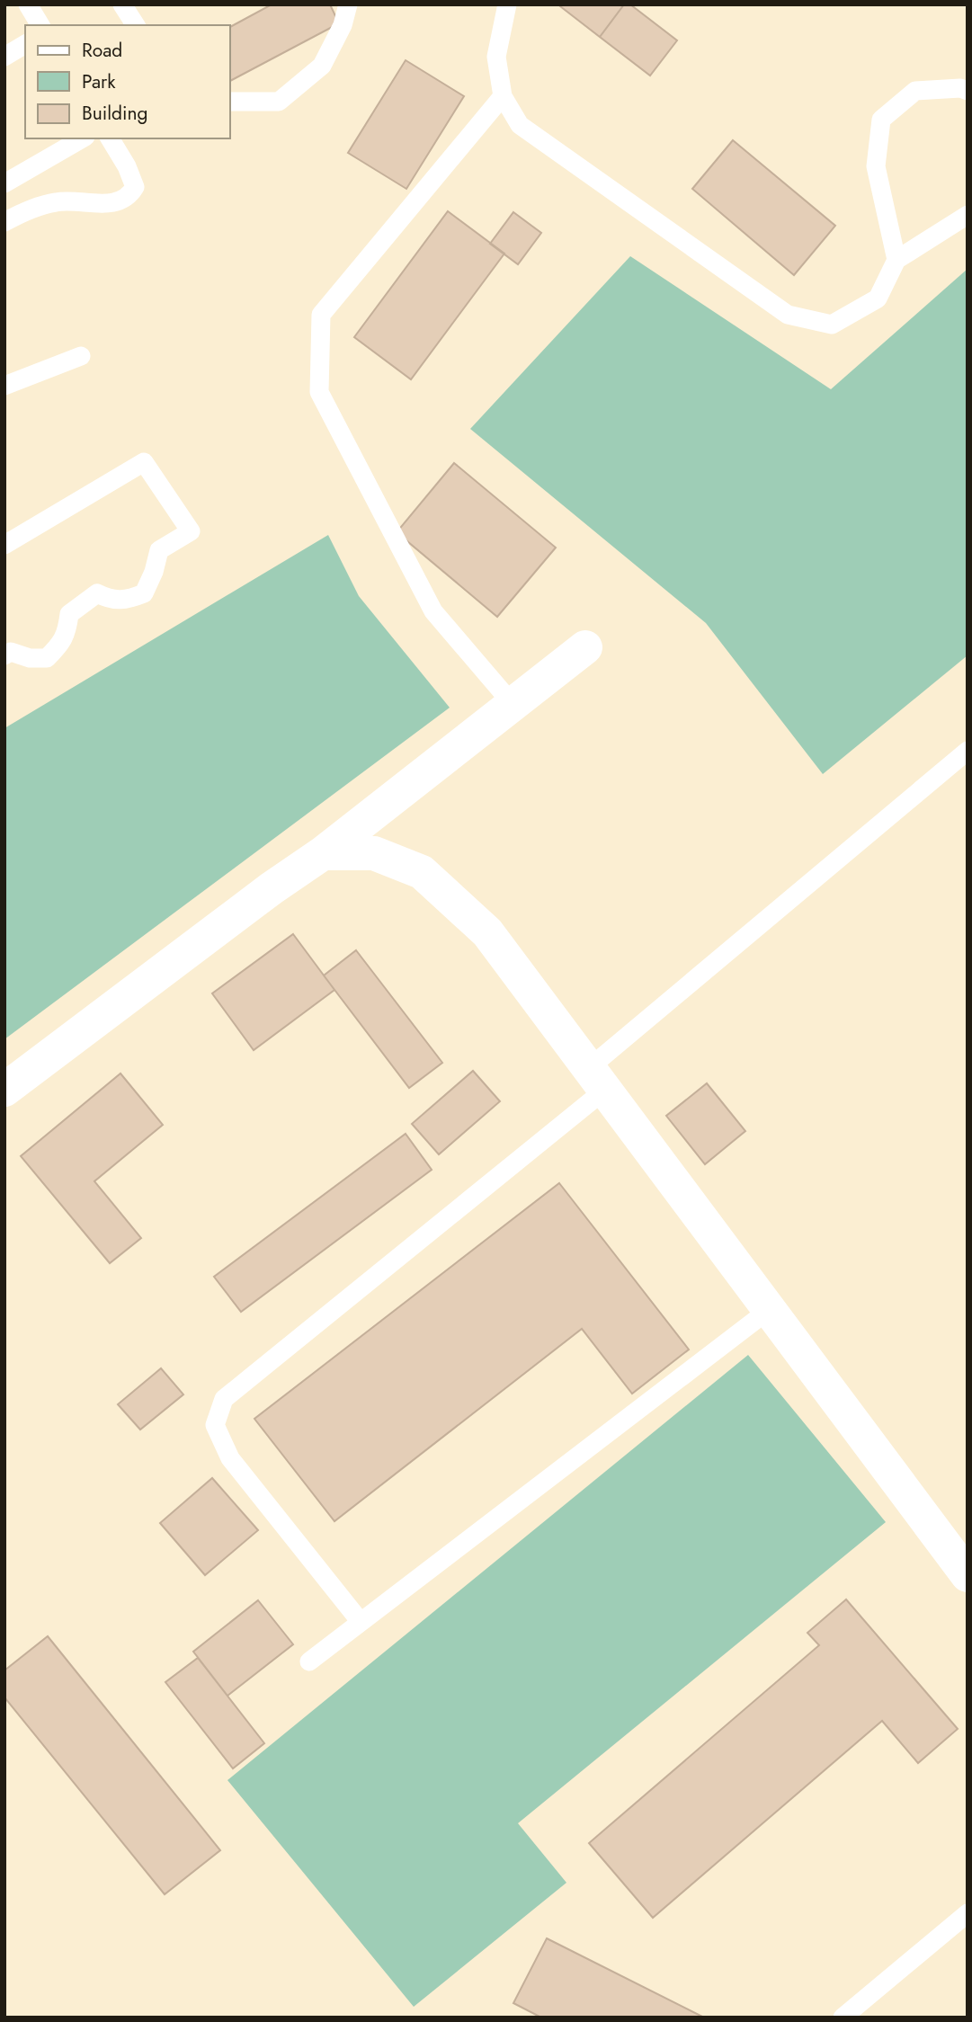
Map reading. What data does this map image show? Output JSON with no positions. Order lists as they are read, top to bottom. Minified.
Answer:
{"legend":["Road","Park","Building"]}
